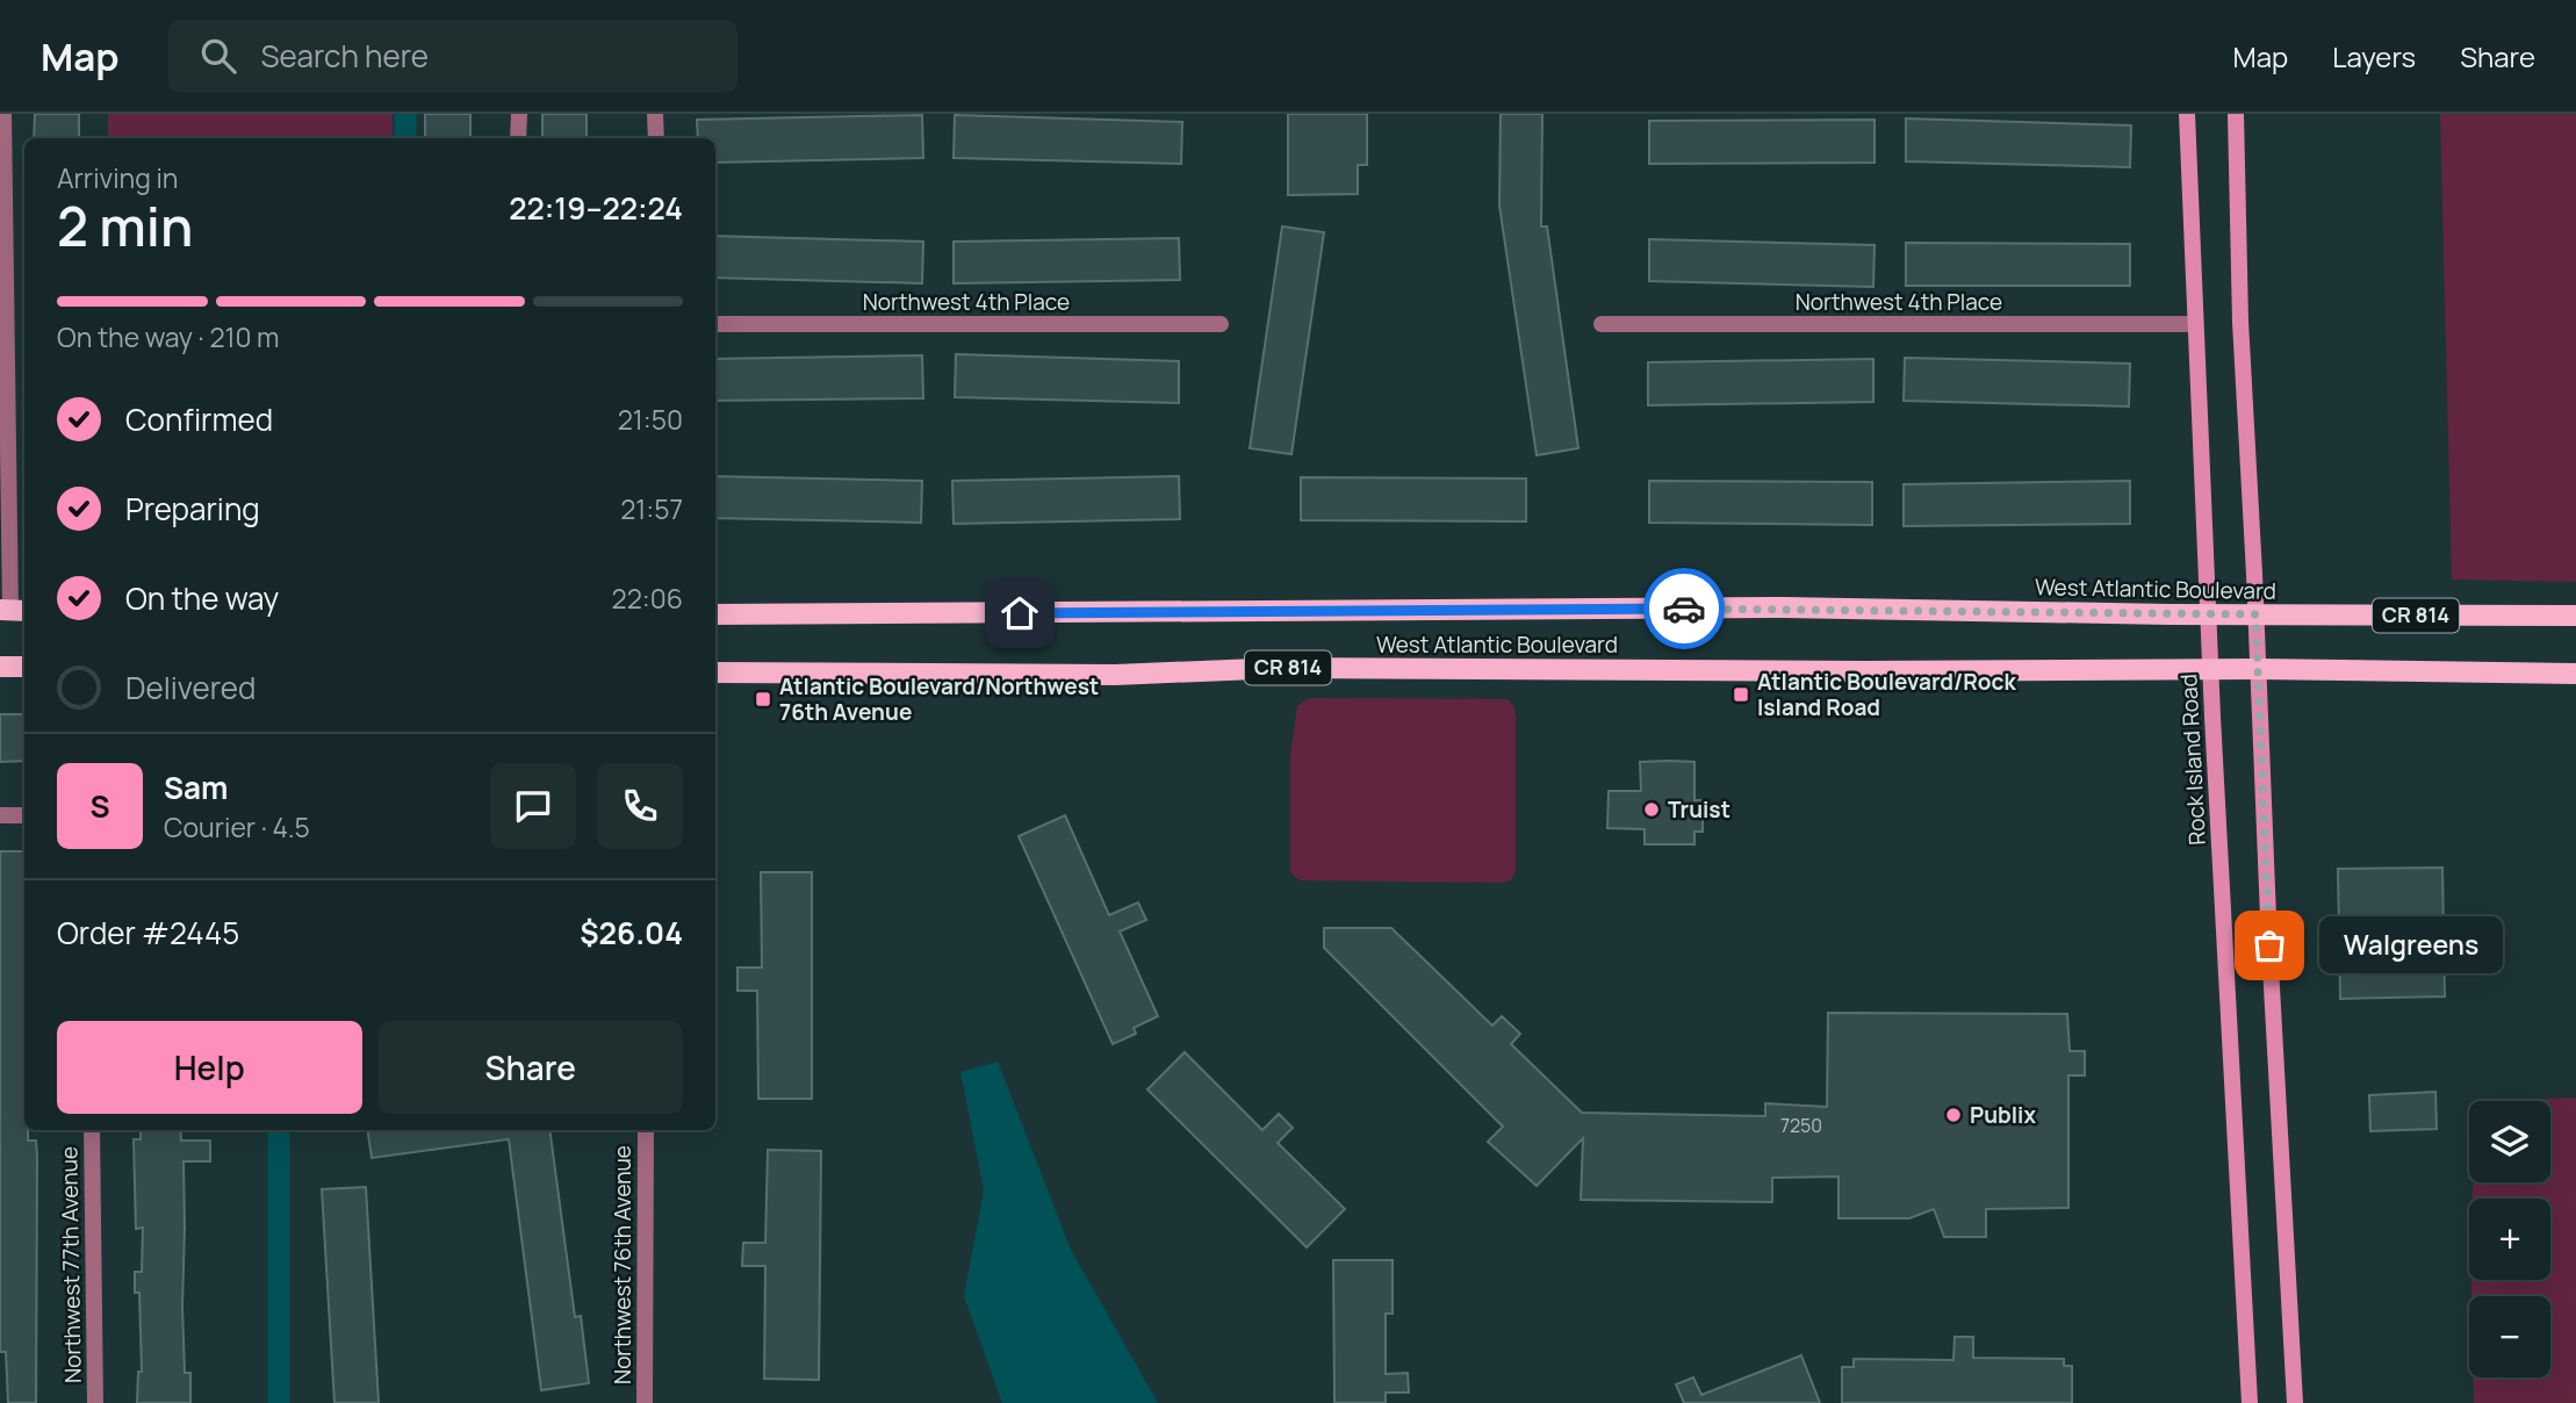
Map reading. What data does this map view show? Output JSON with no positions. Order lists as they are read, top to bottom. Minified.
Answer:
{"streets":{"main road":["West Atlantic Boulevard","CR 814","Rock Island Road"],"street":["Northwest 4th Place","Northwest 77th Avenue","Northwest 76th Avenue"]},"crossings":[["Northwest 4th Place","Rock Island Road"],["West Atlantic Boulevard","Rock Island Road"]],"places":{"transit":["Atlantic Boulevard/Rock Island Road","Atlantic Boulevard/Northwest 76th Avenue"],"other":["Truist","Walgreens","Publix"]},"house_numbers":["7250"],"page":{"header":"Map","search":"Search here","nav":["Map","Layers","Share"],"heading":["2 min","Arriving in","22:19–22:24"],"panel":["Sam","Courier · 4.5","Order #2445","$26.04"],"bar":"On the way · 210 m","list":[["Confirmed","21:50"],["Preparing","21:57"],["On the way","22:06"],"Delivered"],"round":"S","bubble":"Walgreens","buttons":["Help","Share"],"map_buttons":["+","−"]}}
